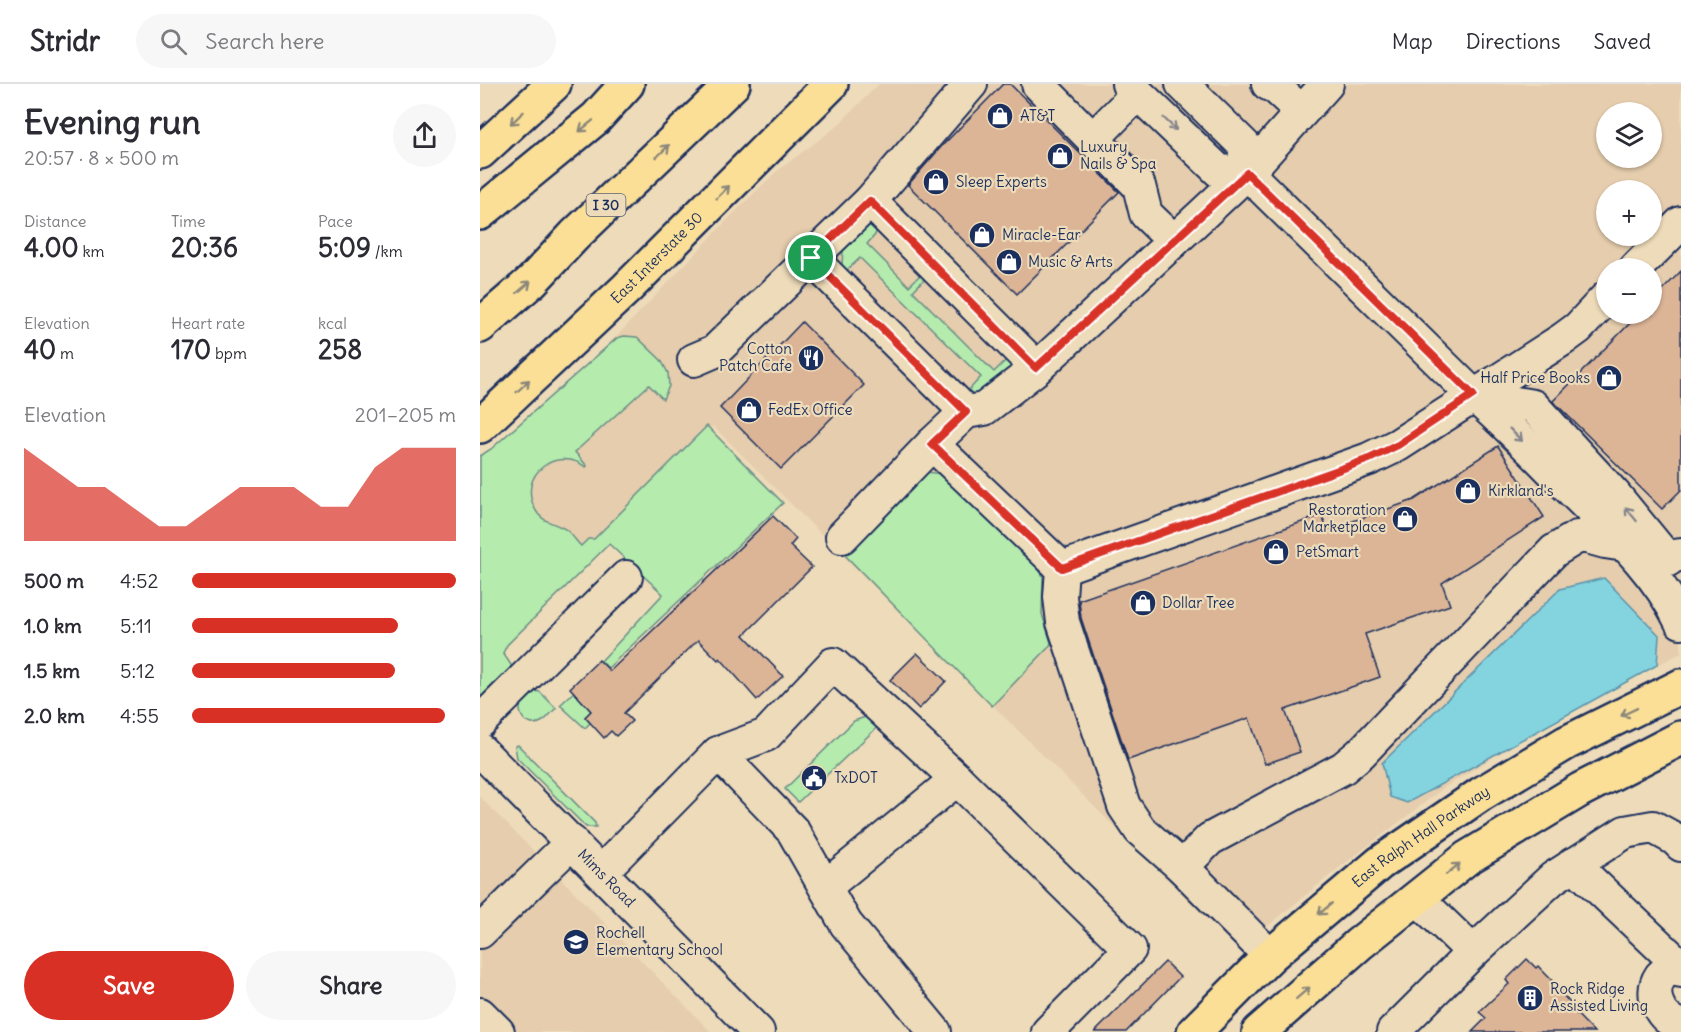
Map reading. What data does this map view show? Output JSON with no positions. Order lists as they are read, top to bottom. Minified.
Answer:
{"streets":{"main road":["I 30","East Interstate 30","East Ralph Hall Parkway"],"street":["Mims Road"]},"places":{"shop":["AT&T","Luxury Nails & Spa","Sleep Experts","Miracle-Ear","Music & Arts","Half Price Books","FedEx Office","Kirkland's","Restoration Marketplace","PetSmart","Dollar Tree"],"restaurant":["Cotton Patch Cafe"],"public building":["TxDOT"],"school or university":["Rochell Elementary School"],"building":["Rock Ridge Assisted Living"]},"page":{"header":"Stridr","search":"Search here","nav":["Map","Directions","Saved"],"heading":["Evening run","20:57 · 8 × 500 m"],"map_buttons":["+","−"],"stats":[["Distance","4.00 km"],["Time","20:36"],["Pace","5:09 /km"],["Elevation","40 m"],["Heart rate","170 bpm"],["kcal","258"]],"chart":["Elevation","201–205 m"],"list":[{"name":"500 m","note":"4:52"},{"name":"1.0 km","note":"5:11"},{"name":"1.5 km","note":"5:12"},{"name":"2.0 km","note":"4:55"}],"buttons":["Save","Share"]}}
